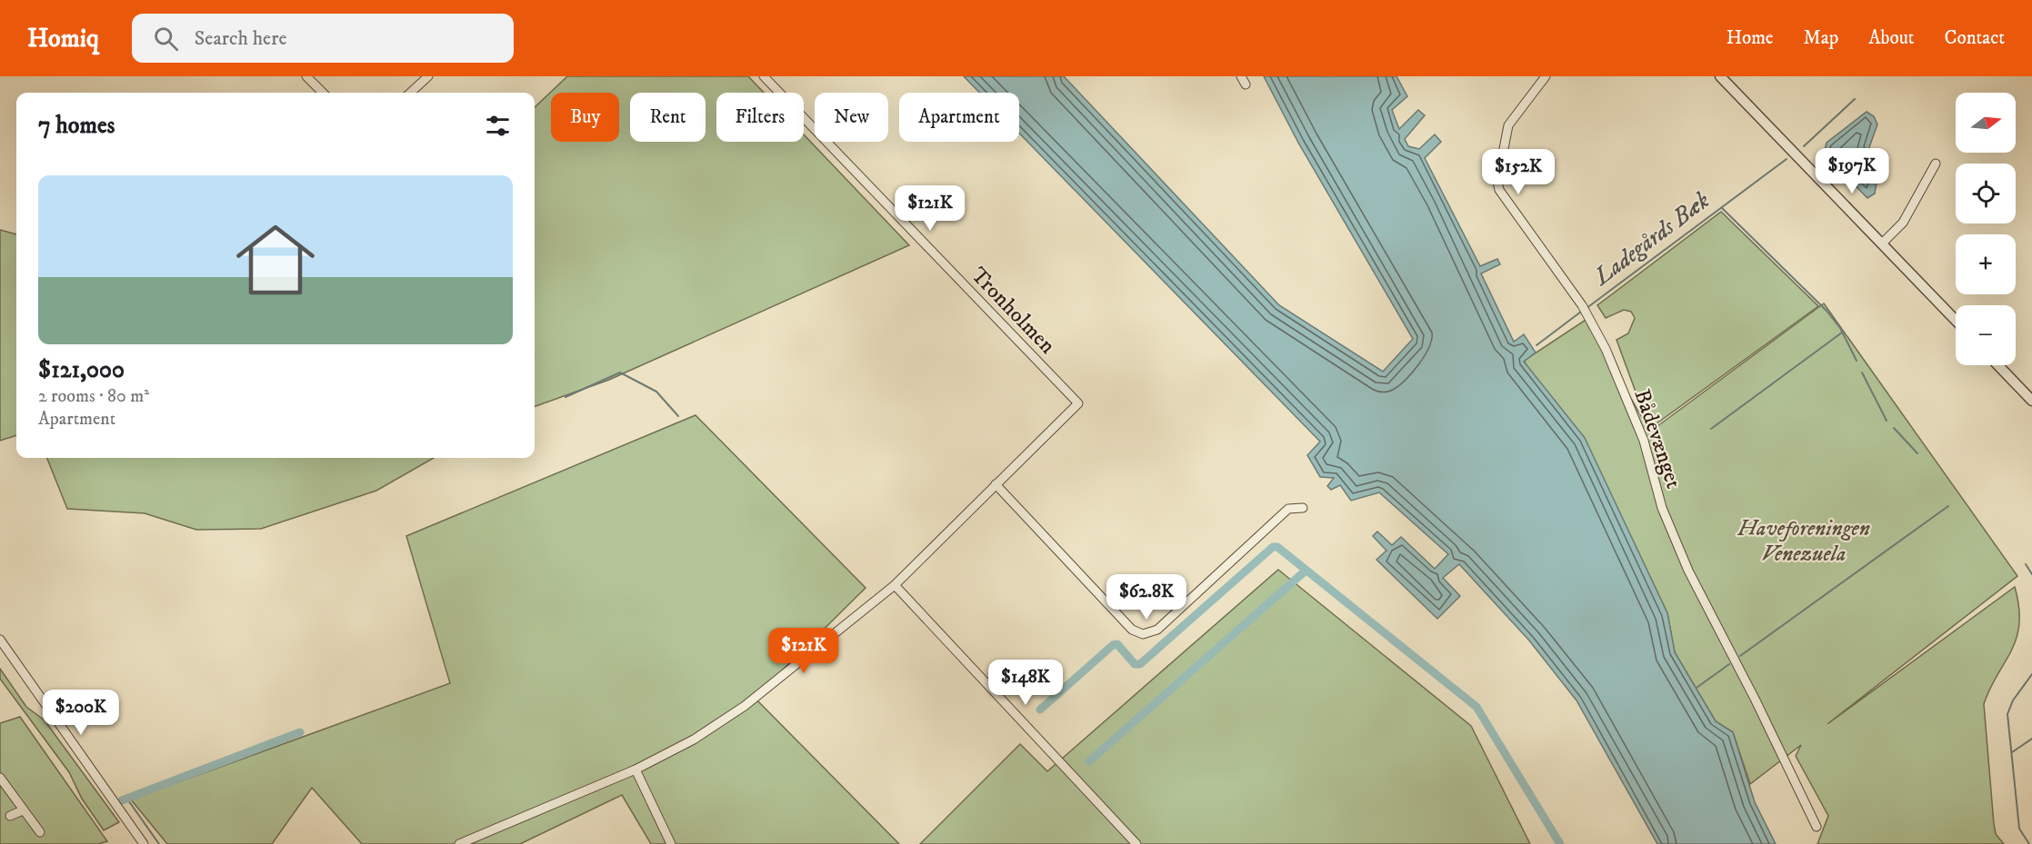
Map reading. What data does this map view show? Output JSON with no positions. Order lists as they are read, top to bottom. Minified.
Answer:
{"streets":{"street":["Tronholmen","Bådevænget"]},"water":["Ladegårds Bæk"],"parks":["Haveforeningen Venezuela"],"north":"right","page":{"header":"Homiq","search":"Search here","nav":["Home","Map","About","Contact"],"map_buttons":["+","−"],"chip":["Buy","Rent","Filters","New","Apartment"],"heading":"7 homes","price":["$197K","$152K","$121K","$62.8K","$121K","$148K","$200K"],"list":[{"name":"$121,000","note":"2 rooms · 80 m² · Apartment"}]}}
